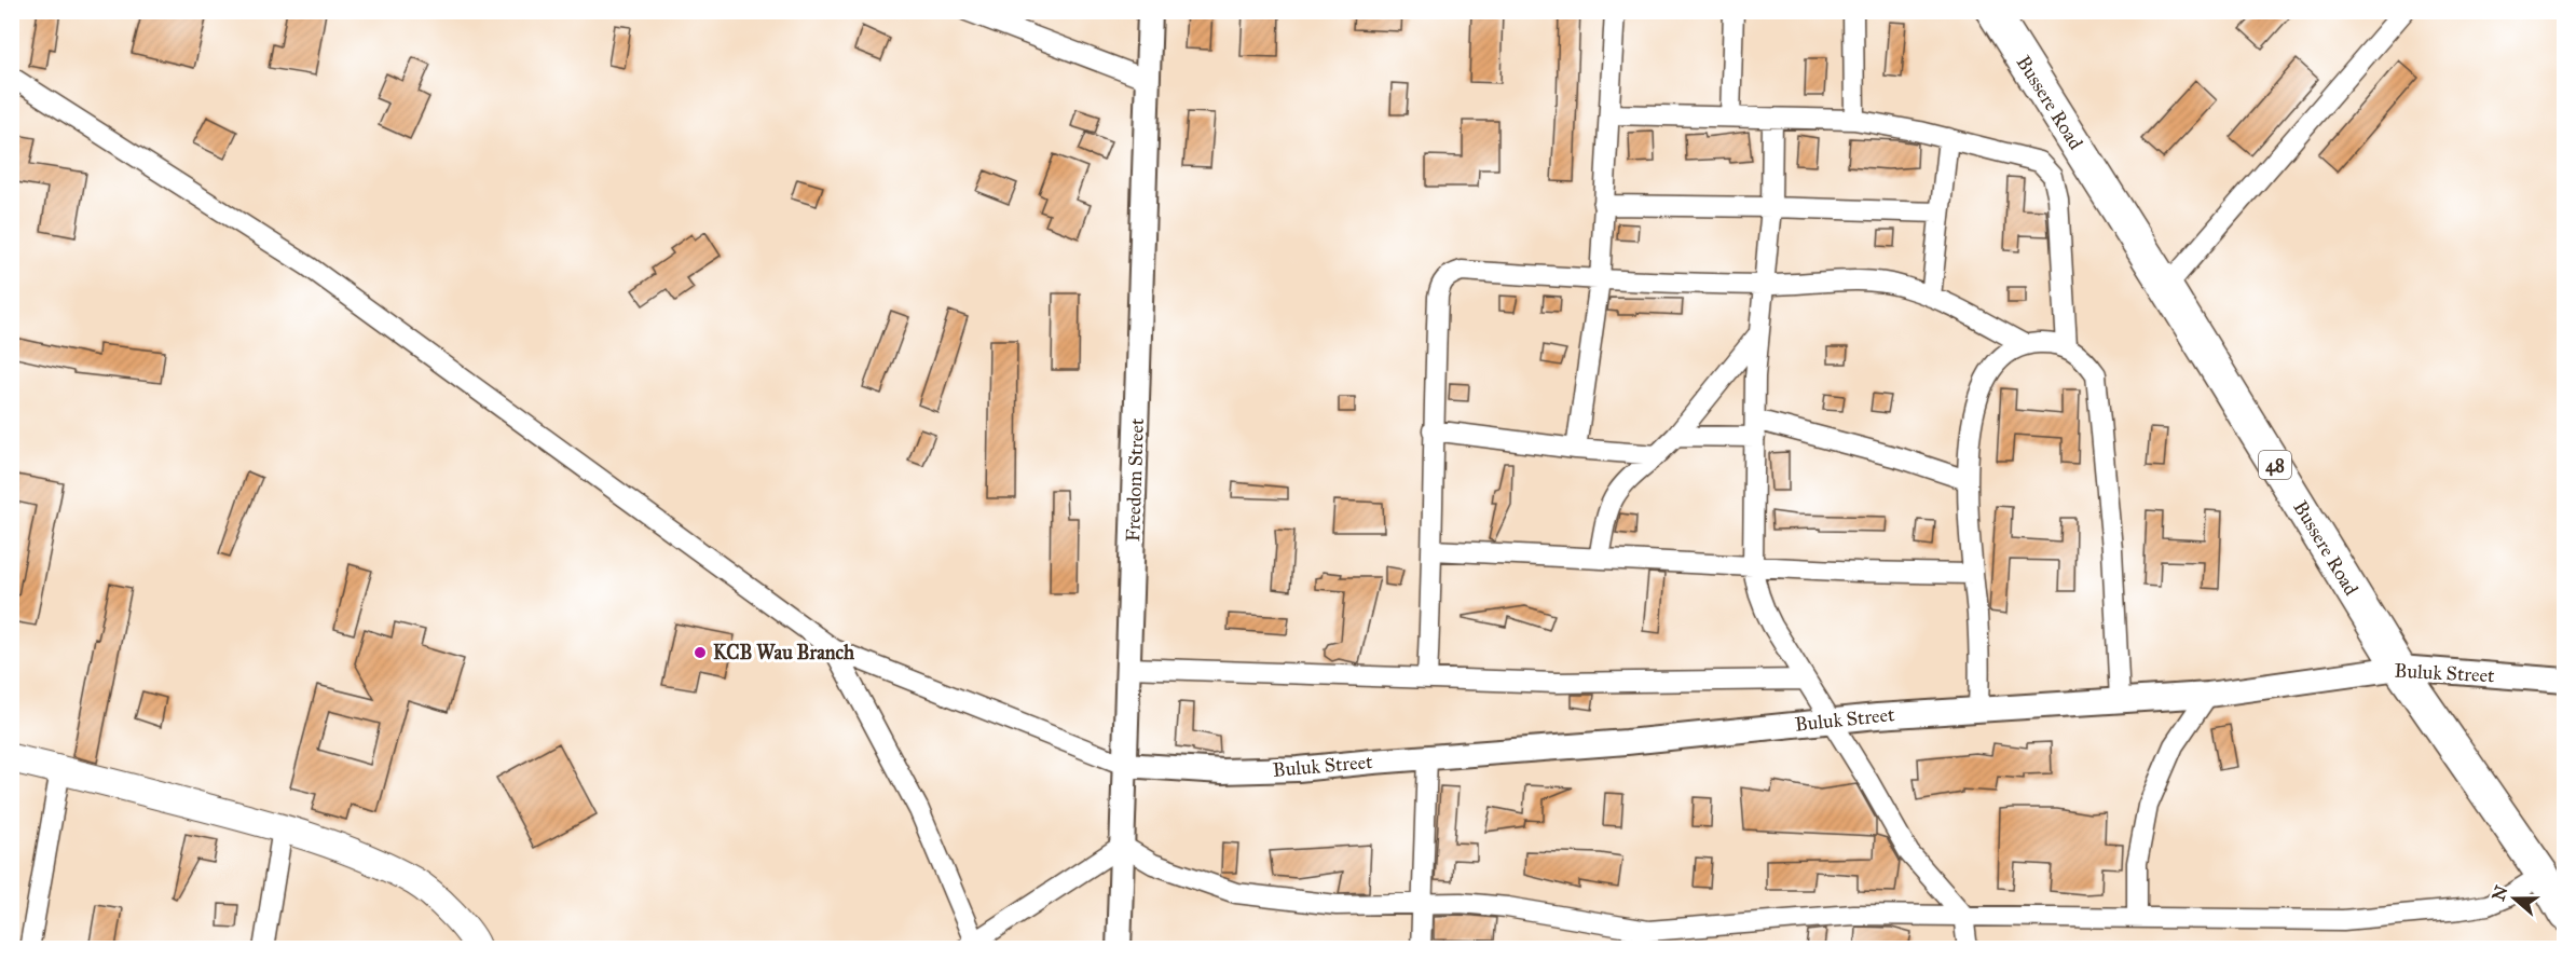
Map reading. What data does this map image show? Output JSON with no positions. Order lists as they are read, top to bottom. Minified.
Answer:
{"streets":{"main road":["Bussere Road","48"],"street":["Freedom Street","Buluk Street"]},"crossings":[["Bussere Road","Buluk Street"],["Freedom Street","Buluk Street"]],"places":["KCB Wau Branch"],"north":"left"}
